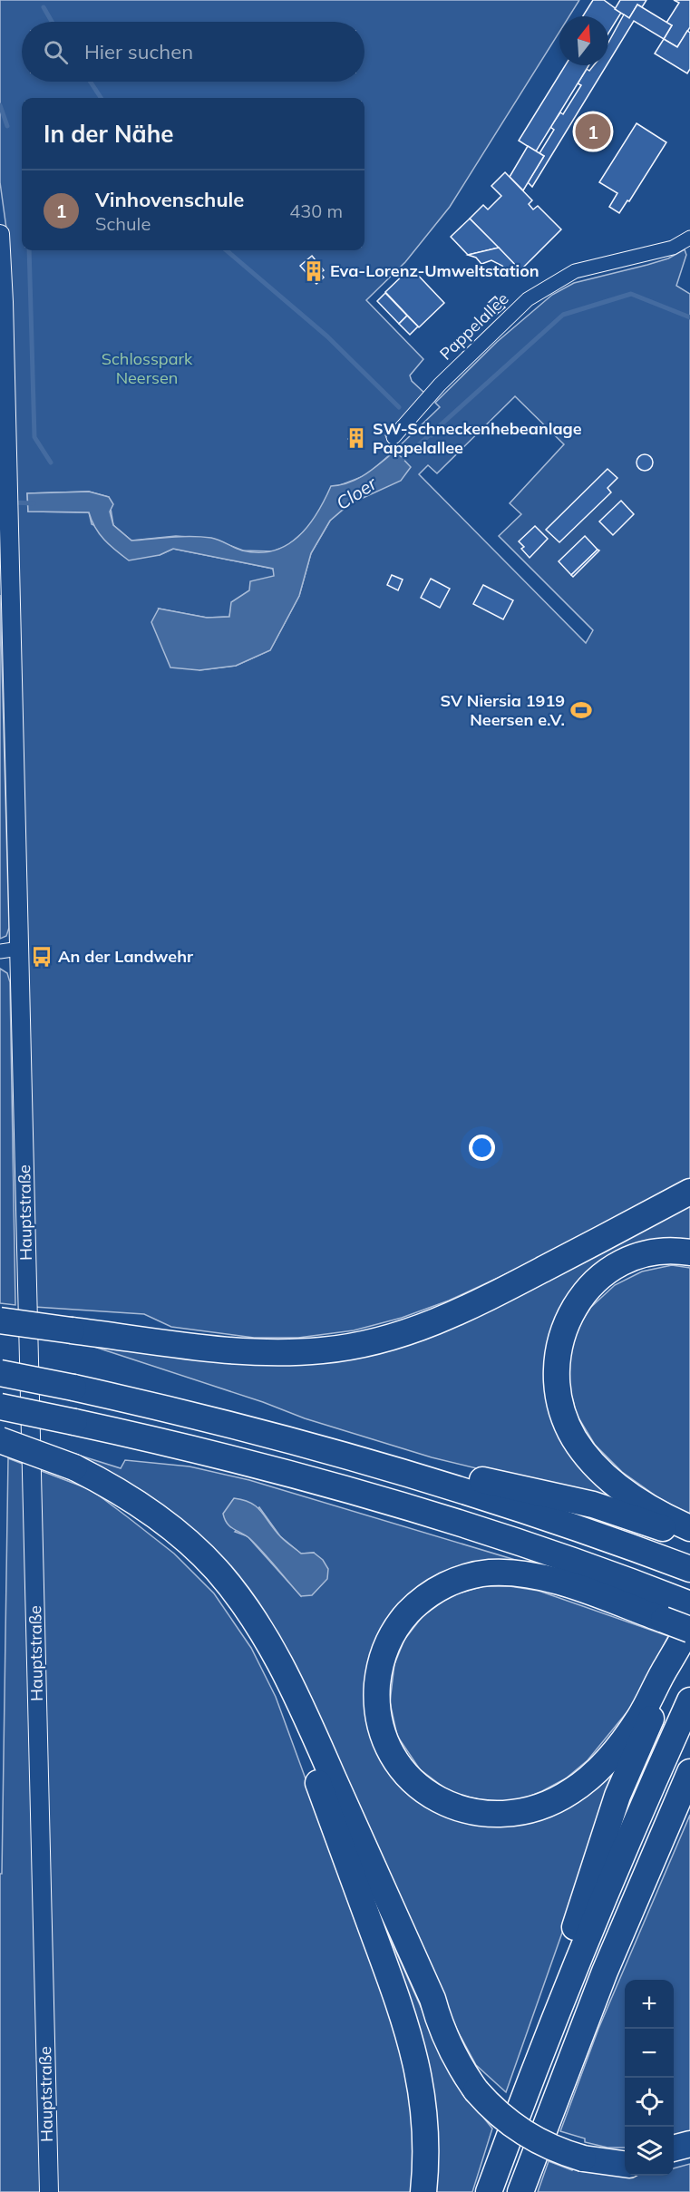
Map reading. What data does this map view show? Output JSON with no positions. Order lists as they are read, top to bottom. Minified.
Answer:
{"streets":{"street":["Pappelallee","Hauptstraße"]},"water":["Cloer"],"parks":["Schlosspark Neersen"],"places":{"building":["Eva-Lorenz-Umweltstation","SW-Schneckenhebeanlage Pappelallee"],"sports":["SV Niersia 1919 Neersen e.V."],"bus stop":["An der Landwehr"]},"north":"top","page":{"search":"Hier suchen","heading":"In der Nähe","pins":"1","list":[{"mark":"1","name":"Vinhovenschule","note":"Schule","value":"430 m"}],"map_buttons":["+","−"]}}
